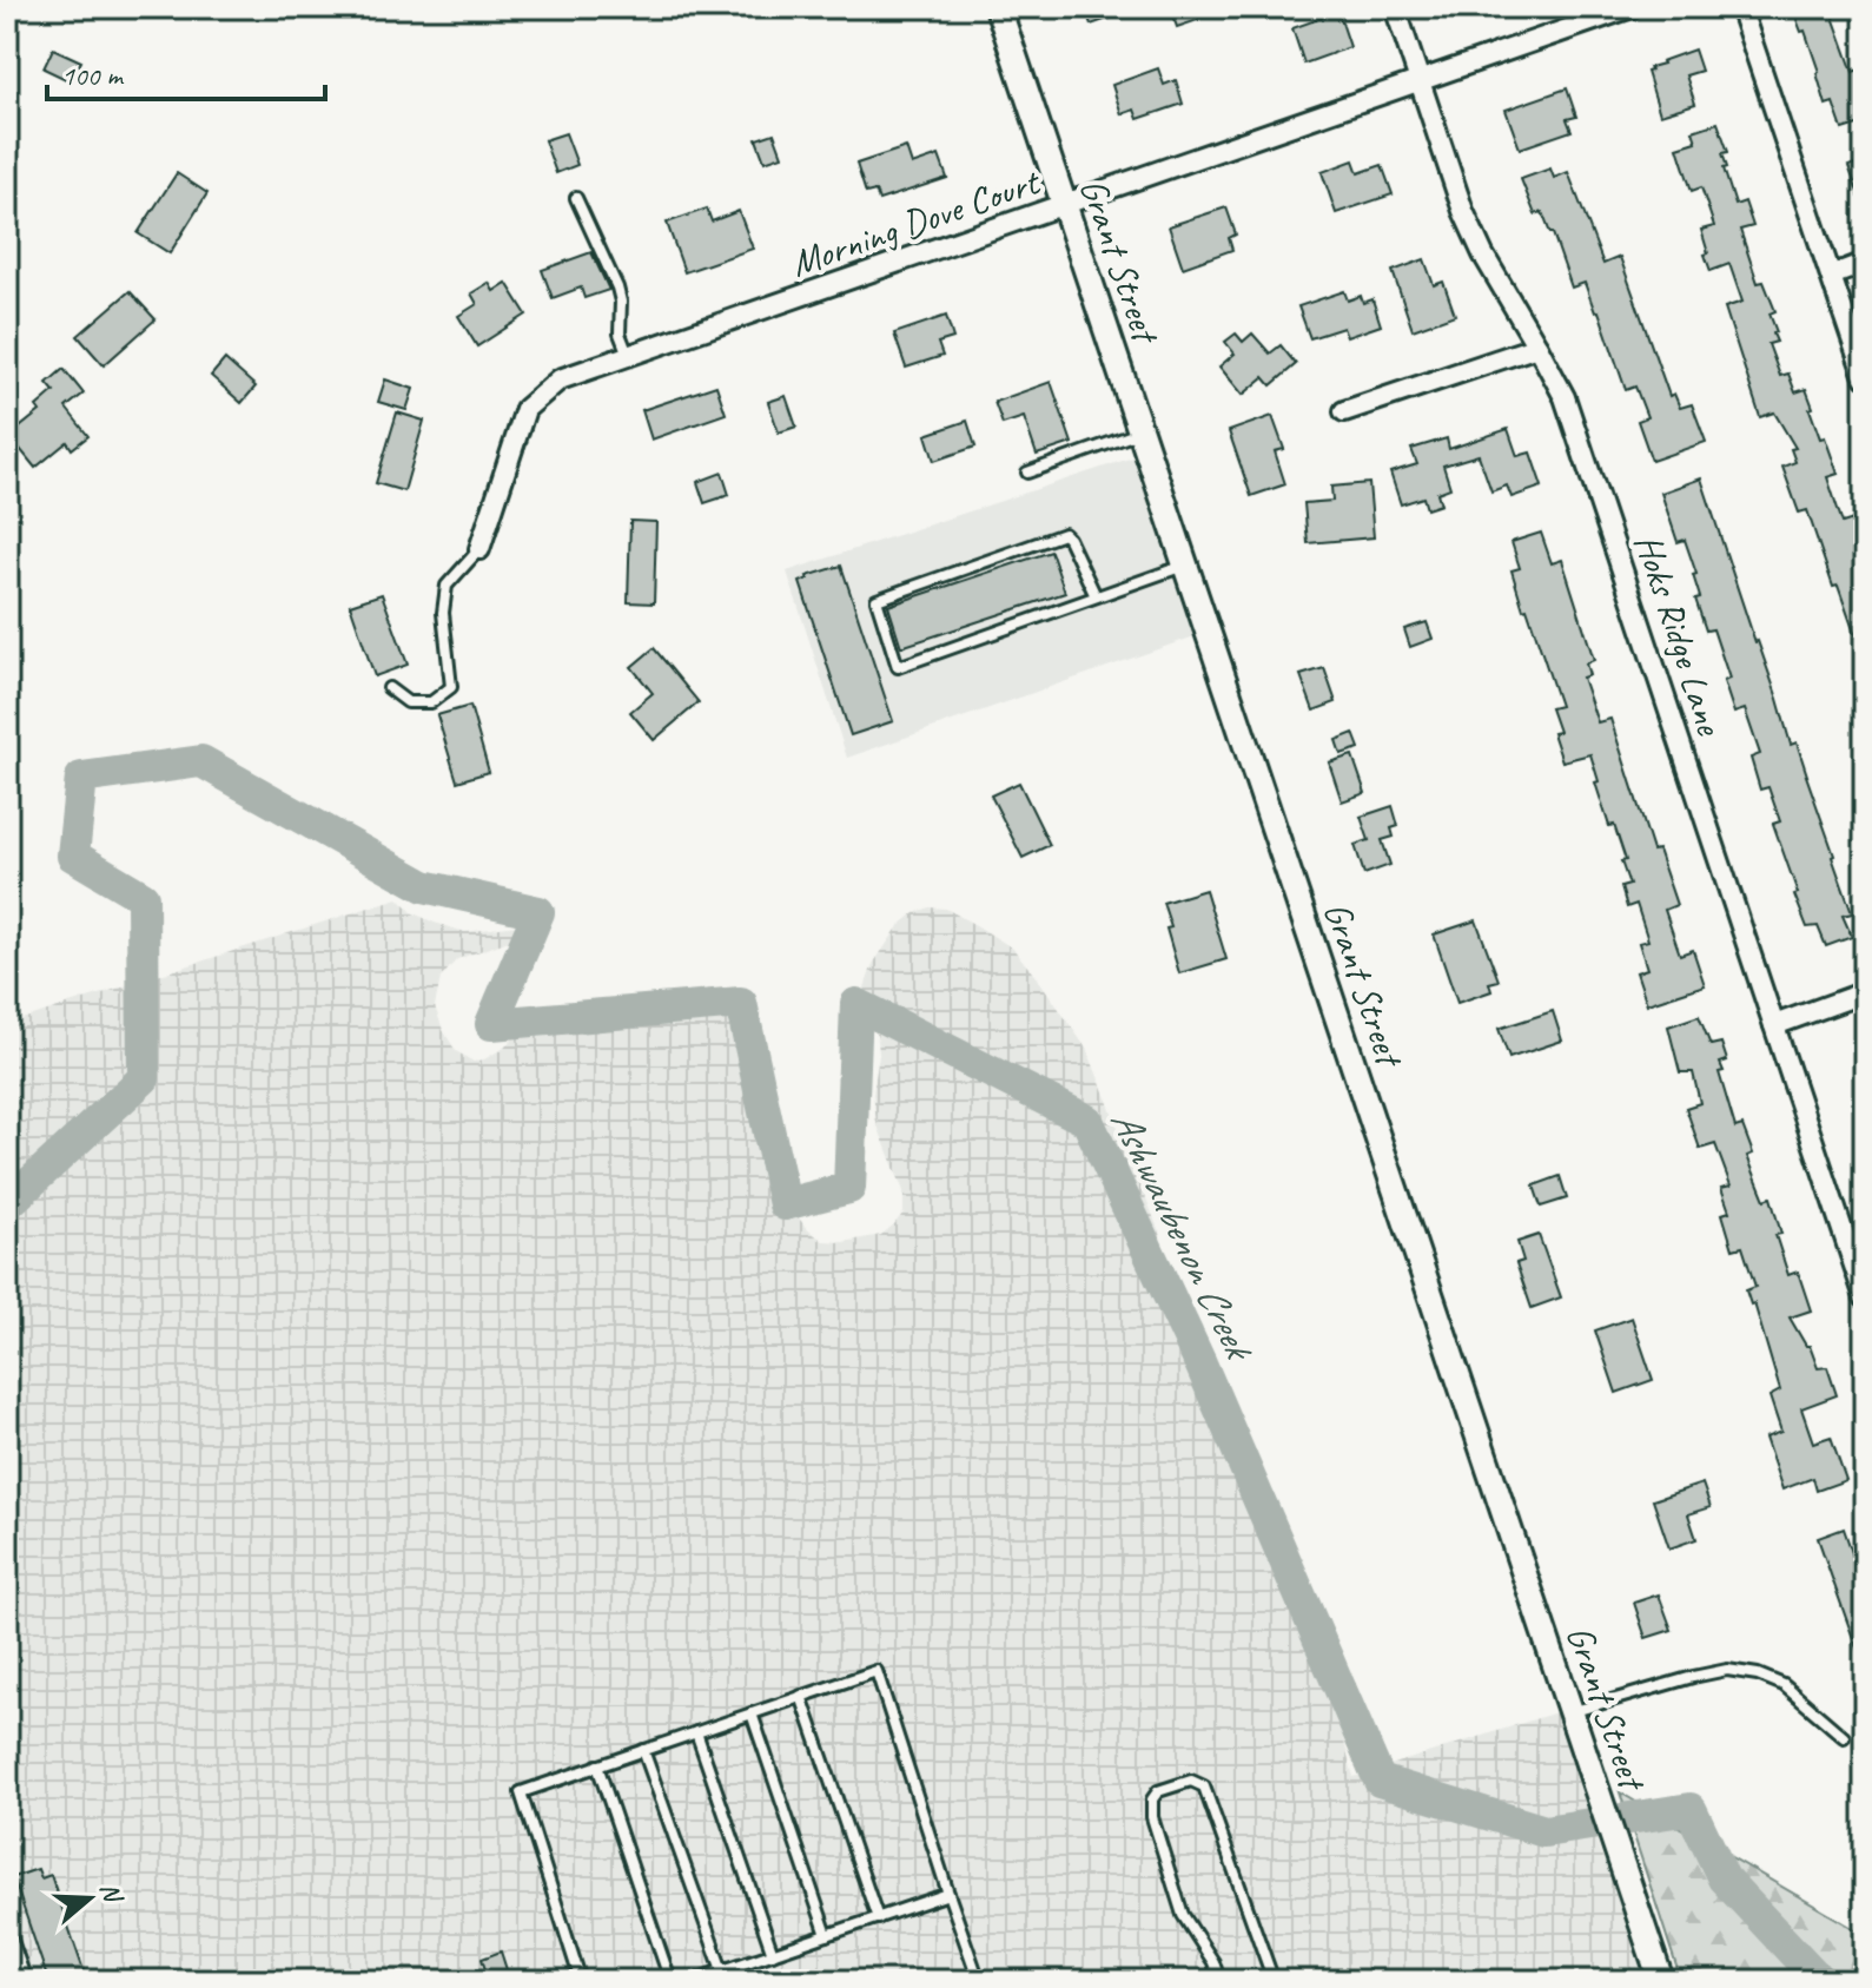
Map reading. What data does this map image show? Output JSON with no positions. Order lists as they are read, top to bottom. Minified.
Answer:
{"streets":{"street":["Morning Dove Court","Grant Street","Hoks Ridge Lane"]},"crossings":[["Morning Dove Court","Grant Street"],["Morning Dove Court","Hoks Ridge Lane"]],"water":["Ashwaubenon Creek"],"scale_bar":"100 m","north":"right"}
